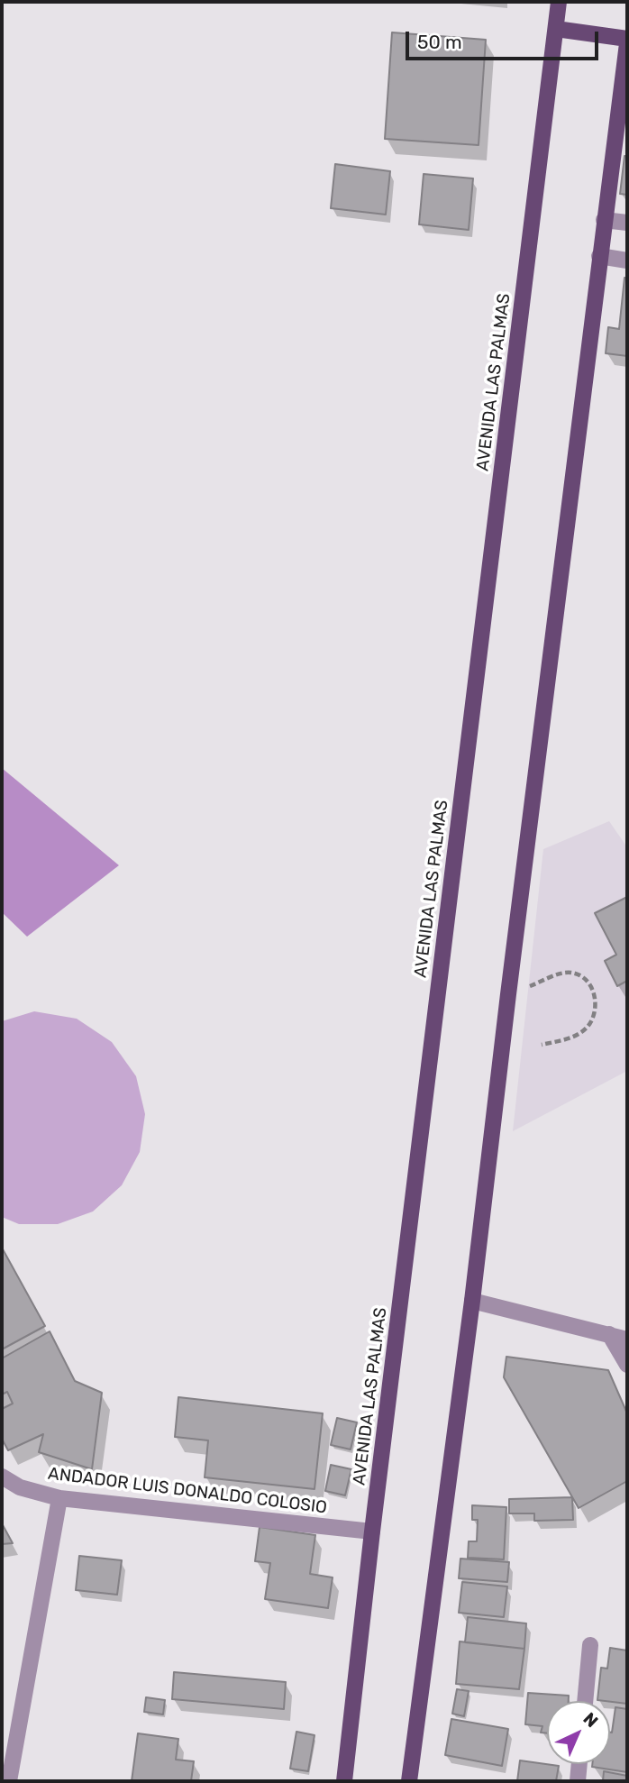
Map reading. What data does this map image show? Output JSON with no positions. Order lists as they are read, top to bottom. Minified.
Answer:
{"streets":{"main road":["AVENIDA LAS PALMAS"],"street":["ANDADOR LUIS DONALDO COLOSIO"]},"crossings":[["AVENIDA LAS PALMAS","ANDADOR LUIS DONALDO COLOSIO"]],"scale_bar":"50 m","north":"top right"}
